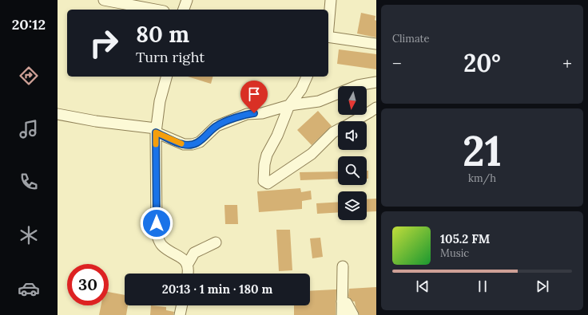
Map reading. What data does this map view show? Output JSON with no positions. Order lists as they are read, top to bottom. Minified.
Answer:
{"north":"bottom","page":{"tabs":"20:12","tile":["Climate",["21","km/h"]],"turn":["80 m","Turn right"],"heat":["−","20°","+"],"song":["105.2 FM","Music"],"limit":"30","trip":"20:13 · 1 min · 180 m"}}
